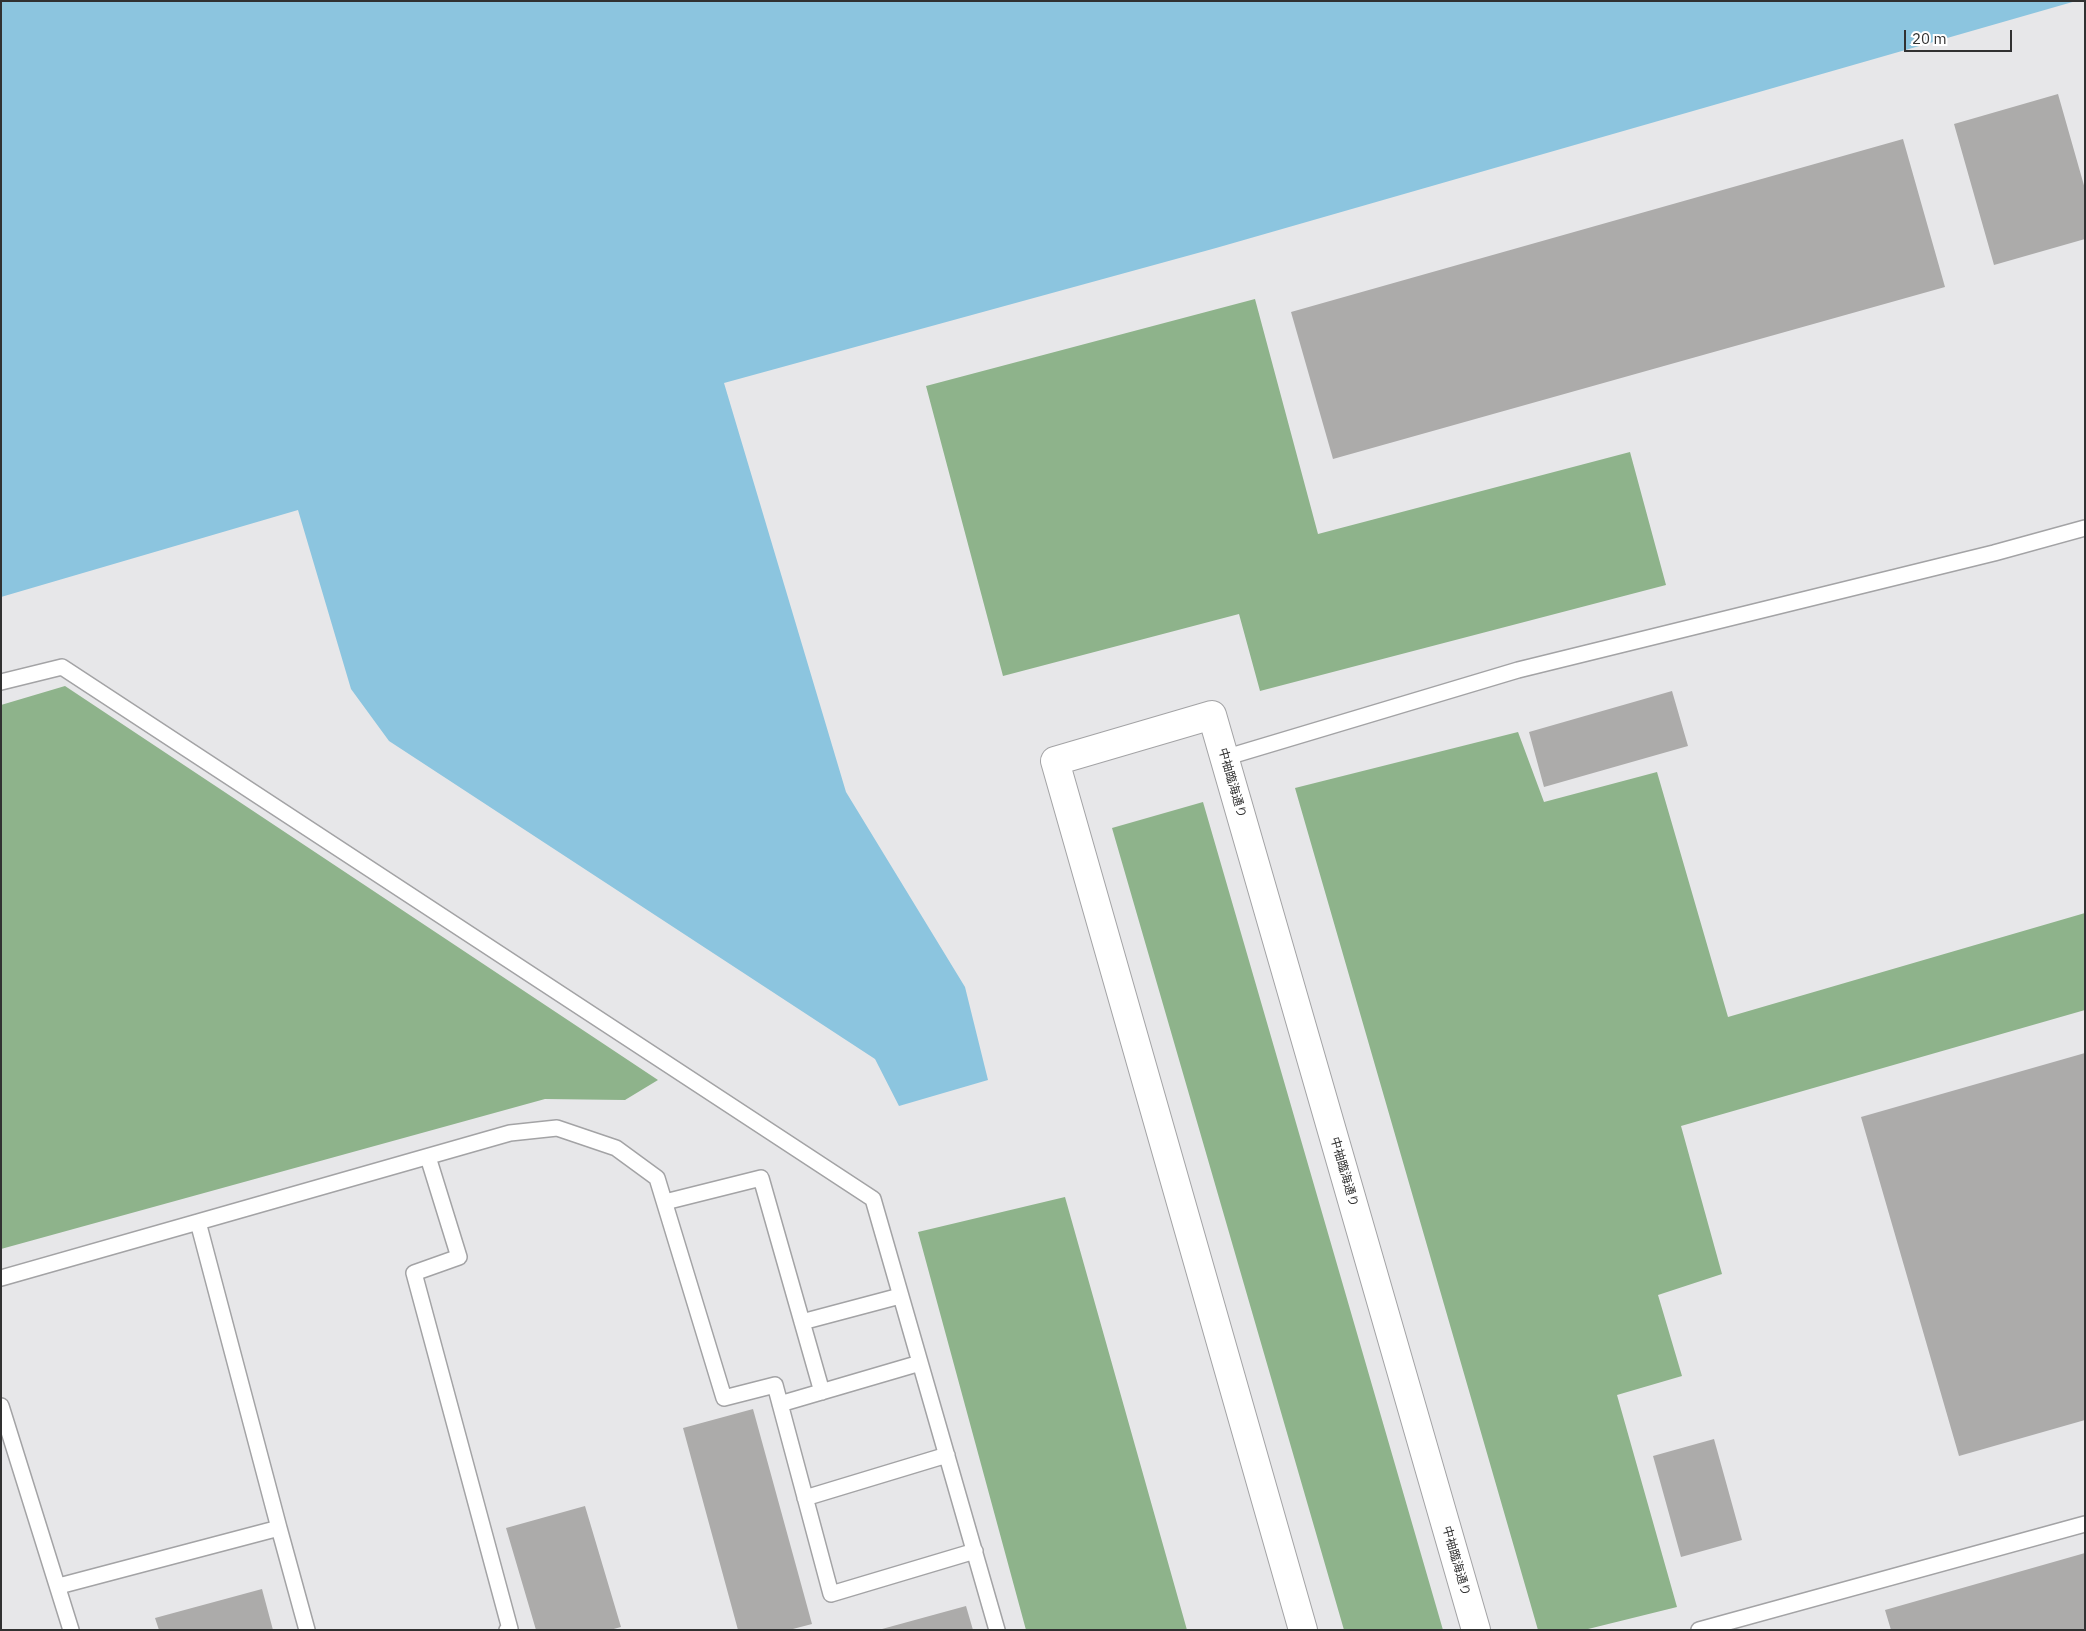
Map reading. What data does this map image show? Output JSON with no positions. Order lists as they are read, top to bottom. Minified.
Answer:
{"streets":{"street":["中袖臨海通り"]},"scale_bar":"20 m"}
